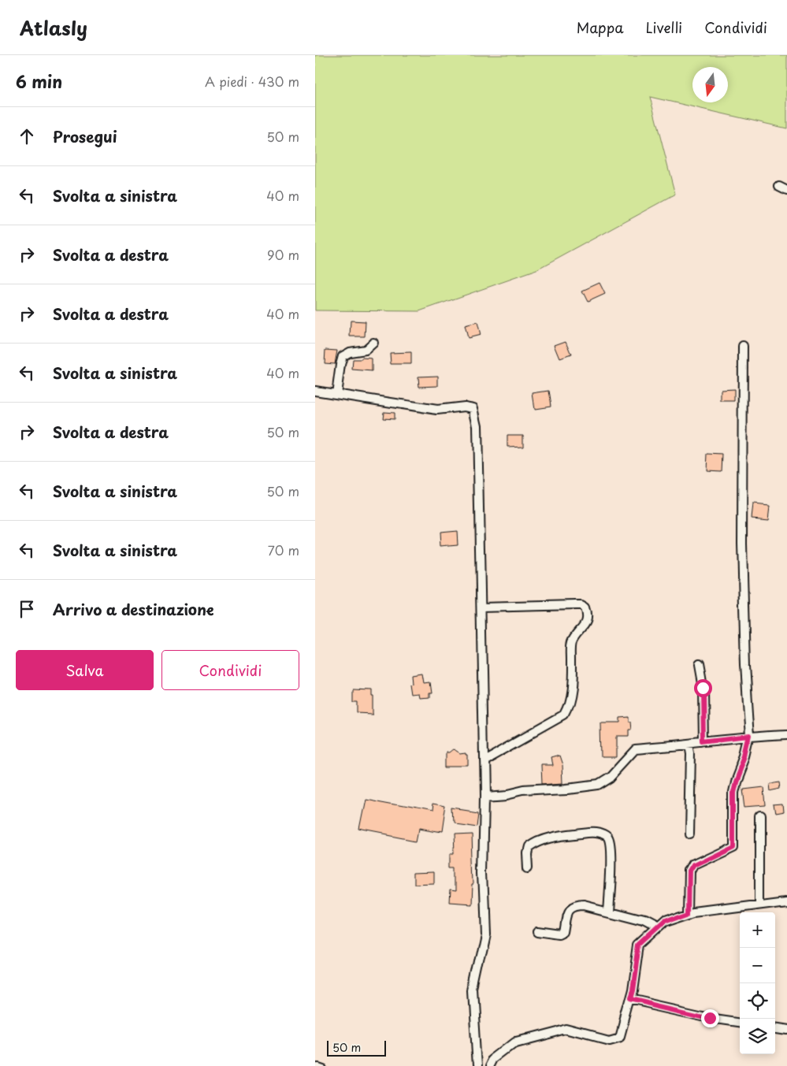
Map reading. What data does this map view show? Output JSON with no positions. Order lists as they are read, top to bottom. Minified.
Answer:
{"scale_bar":"50 m","north":"bottom","page":{"header":"Atlasly","nav":["Mappa","Livelli","Condividi"],"heading":["6 min","A piedi · 430 m"],"list":[["Prosegui","50 m"],["Svolta a sinistra","40 m"],["Svolta a destra","90 m"],["Svolta a destra","40 m"],["Svolta a sinistra","40 m"],["Svolta a destra","50 m"],["Svolta a sinistra","50 m"],["Svolta a sinistra","70 m"],"Arrivo a destinazione"],"buttons":["Salva","Condividi"],"map_buttons":["+","−"],"scale":"50 m"}}
